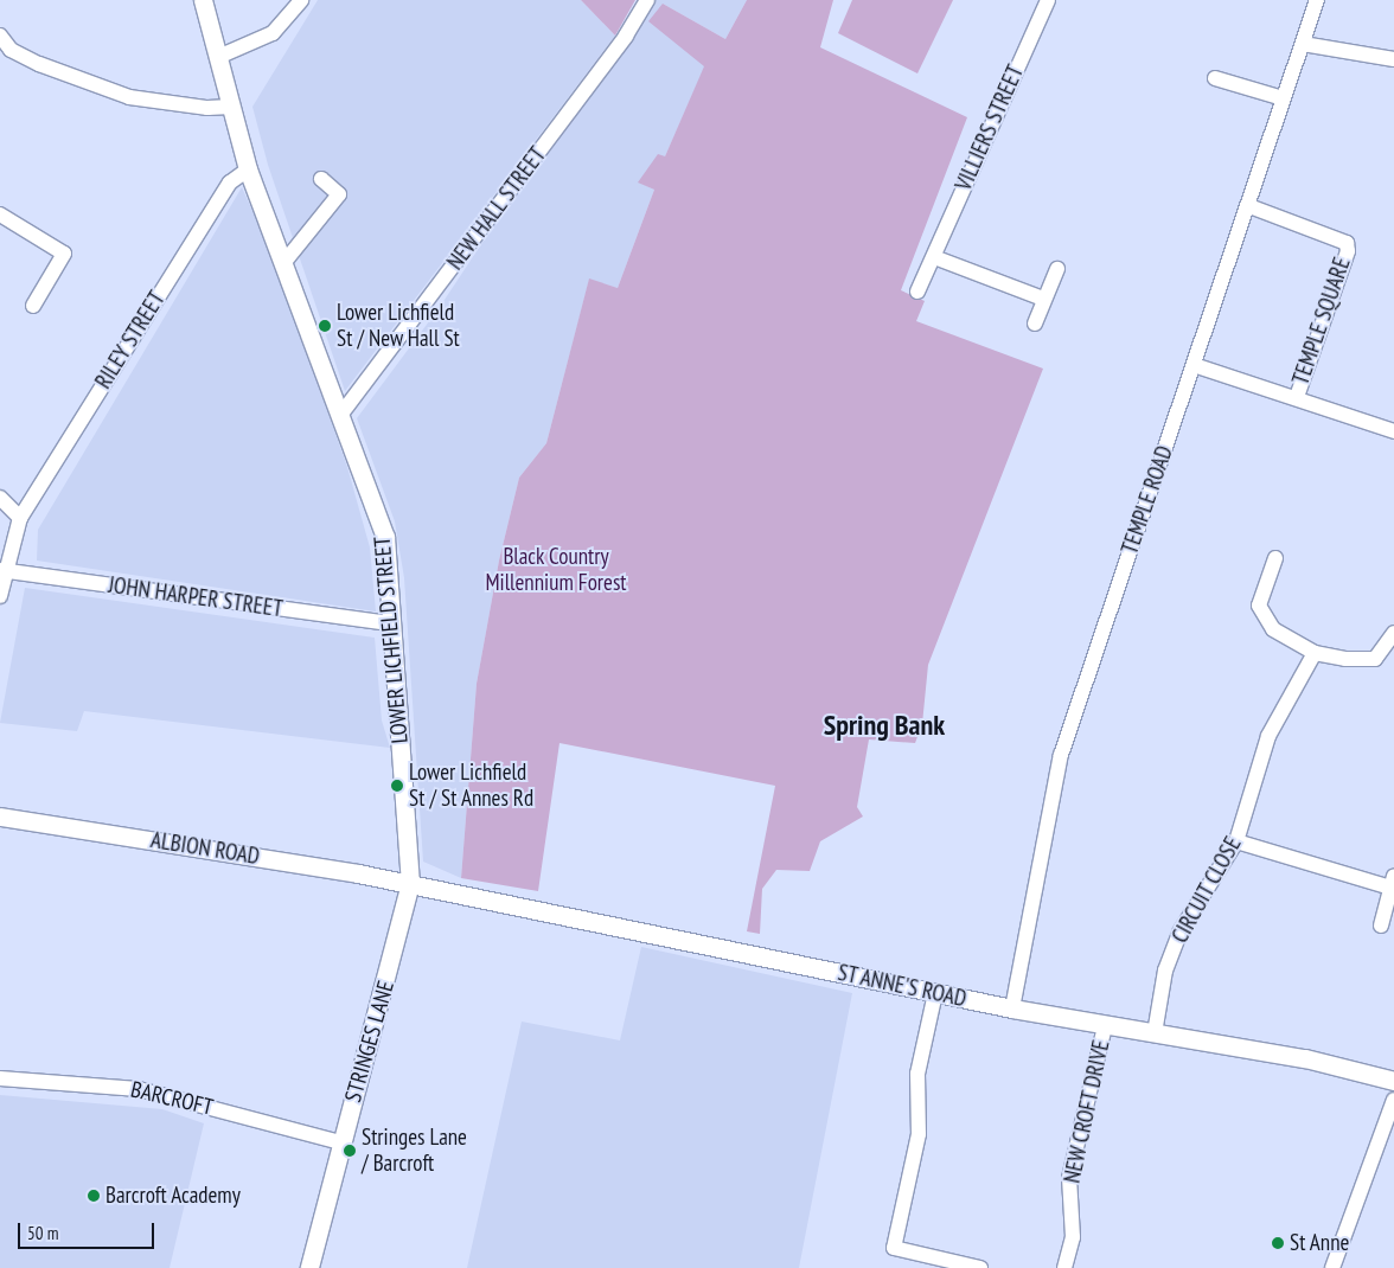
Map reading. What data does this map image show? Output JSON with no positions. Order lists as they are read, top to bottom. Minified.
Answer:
{"streets":{"street":["VILLIERS STREET","NEW HALL STREET","TEMPLE SQUARE","RILEY STREET","TEMPLE ROAD","JOHN HARPER STREET","LOWER LICHFIELD STREET","ALBION ROAD","CIRCUIT CLOSE","ST ANNE'S ROAD","STRINGES LANE","BARCROFT","NEW CROFT DRIVE"]},"crossings":[["NEW HALL STREET","LOWER LICHFIELD STREET"],["TEMPLE SQUARE","TEMPLE ROAD"],["RILEY STREET","JOHN HARPER STREET"],["RILEY STREET","LOWER LICHFIELD STREET"],["TEMPLE ROAD","ST ANNE'S ROAD"],["JOHN HARPER STREET","LOWER LICHFIELD STREET"],["LOWER LICHFIELD STREET","ALBION ROAD"],["LOWER LICHFIELD STREET","ST ANNE'S ROAD"],["LOWER LICHFIELD STREET","STRINGES LANE"],["ALBION ROAD","ST ANNE'S ROAD"],["ALBION ROAD","STRINGES LANE"],["CIRCUIT CLOSE","ST ANNE'S ROAD"],["ST ANNE'S ROAD","STRINGES LANE"],["ST ANNE'S ROAD","NEW CROFT DRIVE"],["STRINGES LANE","BARCROFT"]],"districts":["Spring Bank"],"parks":["Black Country Millennium Forest"],"places":["Lower Lichfield St / New Hall St","Lower Lichfield St / St Annes Rd","Stringes Lane / Barcroft","Barcroft Academy","St Anne"],"scale_bar":"50 m"}
